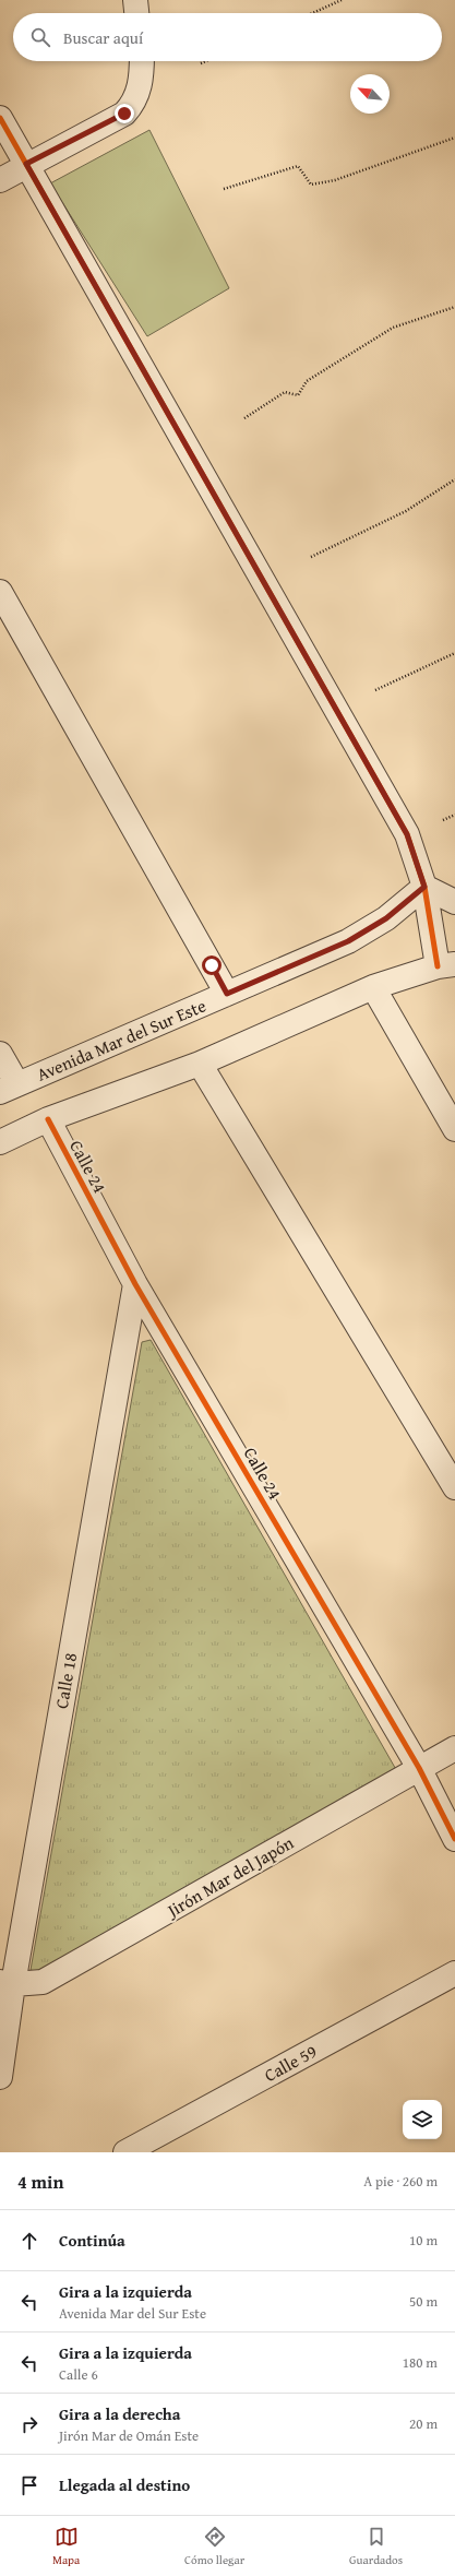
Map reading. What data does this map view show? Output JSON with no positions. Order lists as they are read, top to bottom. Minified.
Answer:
{"streets":{"street":["Avenida Mar del Sur Este","Calle 24","Calle 18","Jirón Mar del Japón","Calle 59"]},"crossings":[["Calle 24","Calle 18"],["Calle 24","Jirón Mar del Japón"],["Calle 18","Jirón Mar del Japón"]],"north":"top left","page":{"search":"Buscar aquí","heading":["4 min","A pie · 260 m"],"list":[["Continúa","10 m"],["Gira a la izquierda","Avenida Mar del Sur Este","50 m"],["Gira a la izquierda","Calle 6","180 m"],["Gira a la derecha","Jirón Mar de Omán Este","20 m"],"Llegada al destino"],"nav":["Mapa","Cómo llegar","Guardados"]}}
